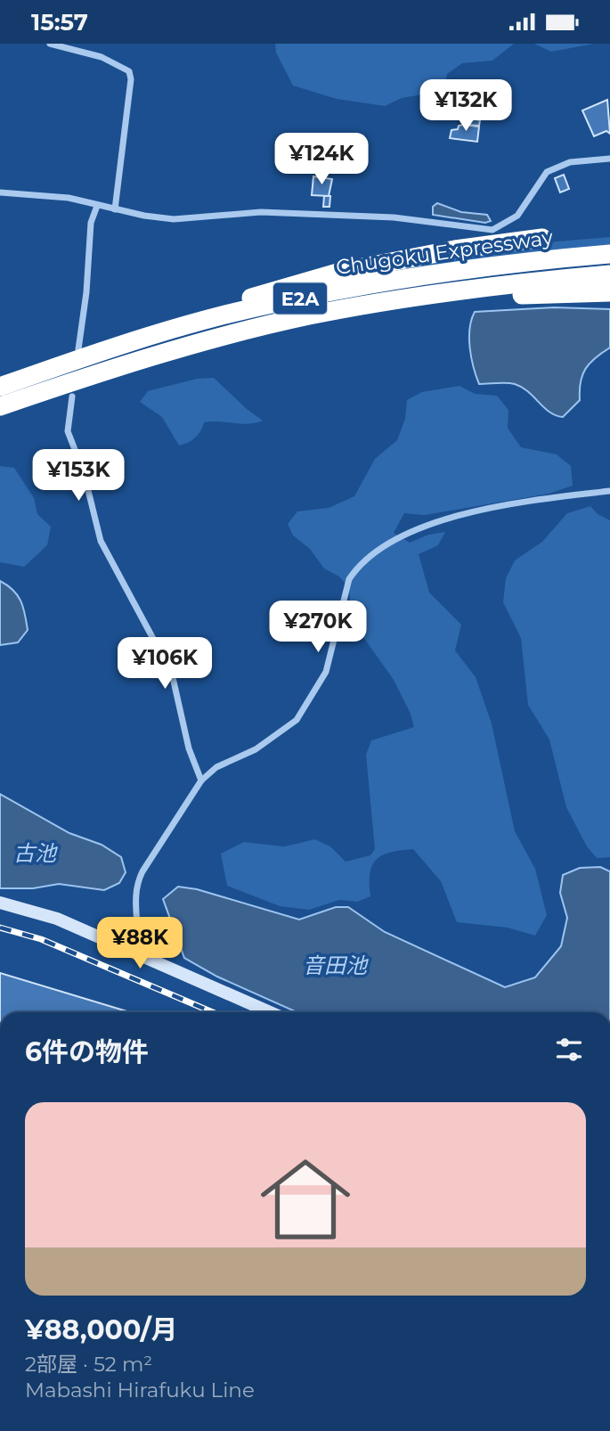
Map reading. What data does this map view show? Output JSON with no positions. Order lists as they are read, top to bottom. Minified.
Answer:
{"streets":{"highway":["Chugoku Expressway","E2A"]},"water":["古池","音田池"],"page":{"status":"15:57","price":["¥132K","¥124K","¥153K","¥270K","¥106K","¥88K"],"heading":"6件の物件","list":[{"name":"¥88,000/月","note":"2部屋 · 52 m² · Mabashi Hirafuku Line"}]}}
